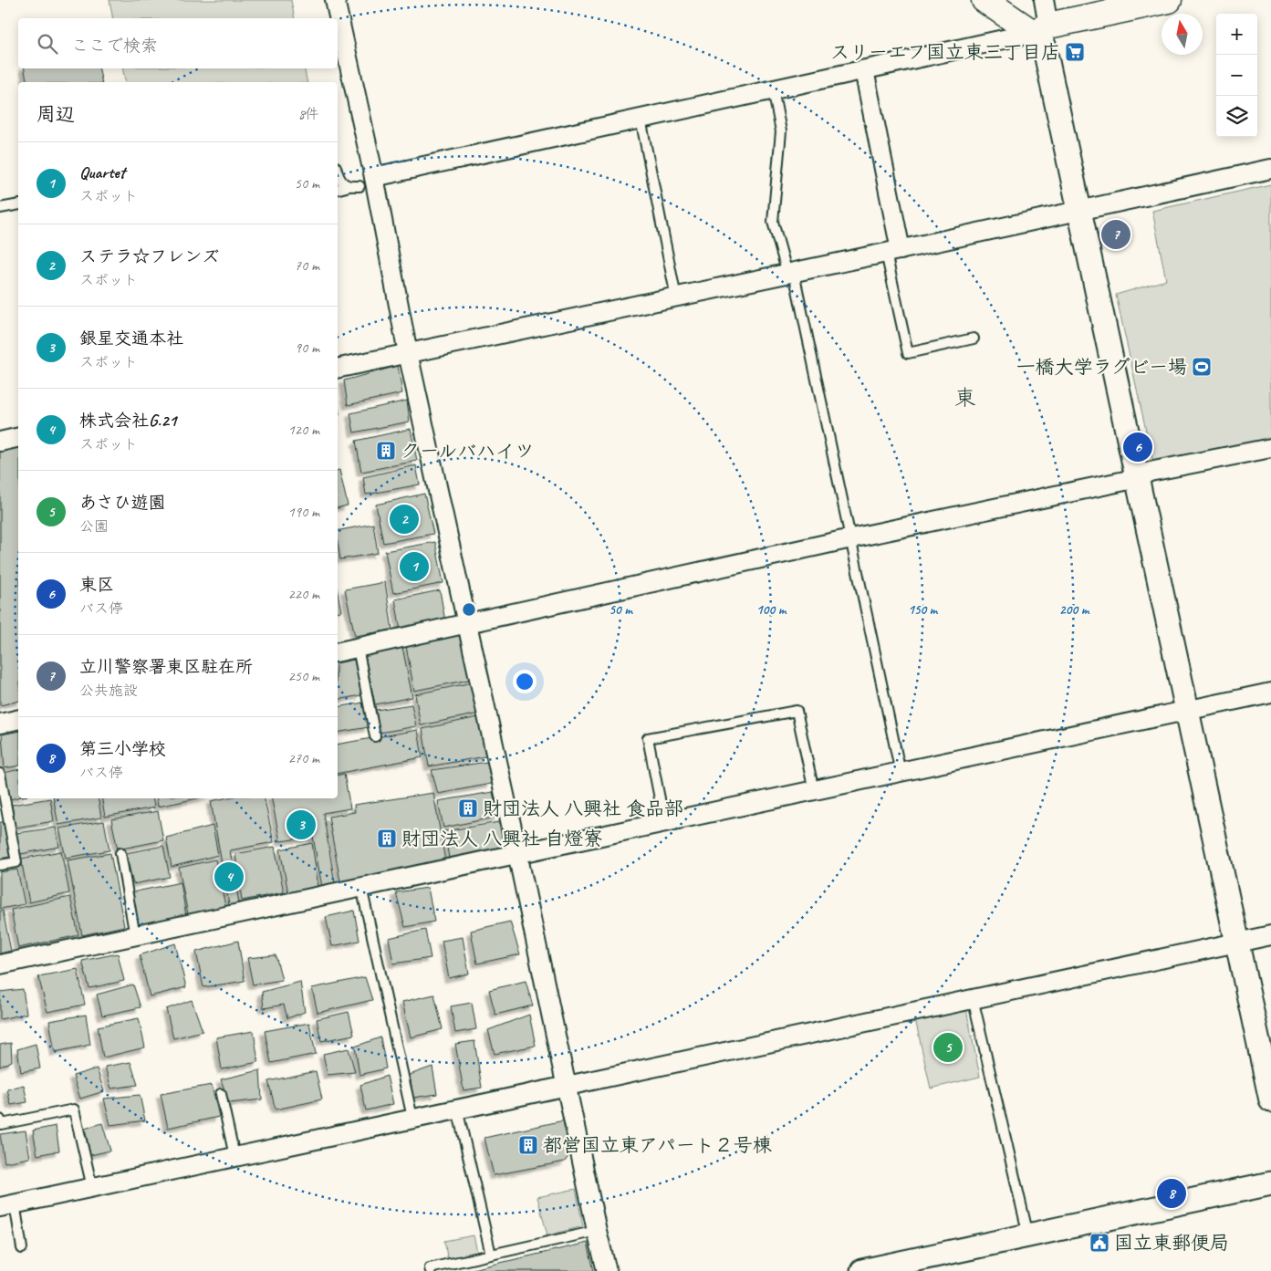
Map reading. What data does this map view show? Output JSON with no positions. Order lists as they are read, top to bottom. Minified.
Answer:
{"districts":["東"],"places":{"supermarket":["スリーエフ国立東三丁目店"],"sports":["一橋大学ラグビー場"],"building":["クールバハイツ","財団法人 八興社 食品部","財団法人 八興社 自燈寮","都営国立東アパート２号棟"],"public building":["国立東郵便局"]},"north":"top","page":{"map_buttons":["+","−"],"search":"ここで検索","heading":["周辺","8件"],"list":[{"mark":"1","name":"Quartet","note":"スポット","value":"50 m"},{"mark":"2","name":"ステラ☆フレンズ","note":"スポット","value":"70 m"},{"mark":"3","name":"銀星交通本社","note":"スポット","value":"90 m"},{"mark":"4","name":"株式会社G.21","note":"スポット","value":"120 m"},{"mark":"5","name":"あさひ遊園","note":"公園","value":"190 m"},{"mark":"6","name":"東区","note":"バス停","value":"220 m"},{"mark":"7","name":"立川警察署東区駐在所","note":"公共施設","value":"250 m"},{"mark":"8","name":"第三小学校","note":"バス停","value":"270 m"}],"pins":["7","6","2","1","3","4","5","8"]},"rings":["50 m","100 m","150 m","200 m"]}
